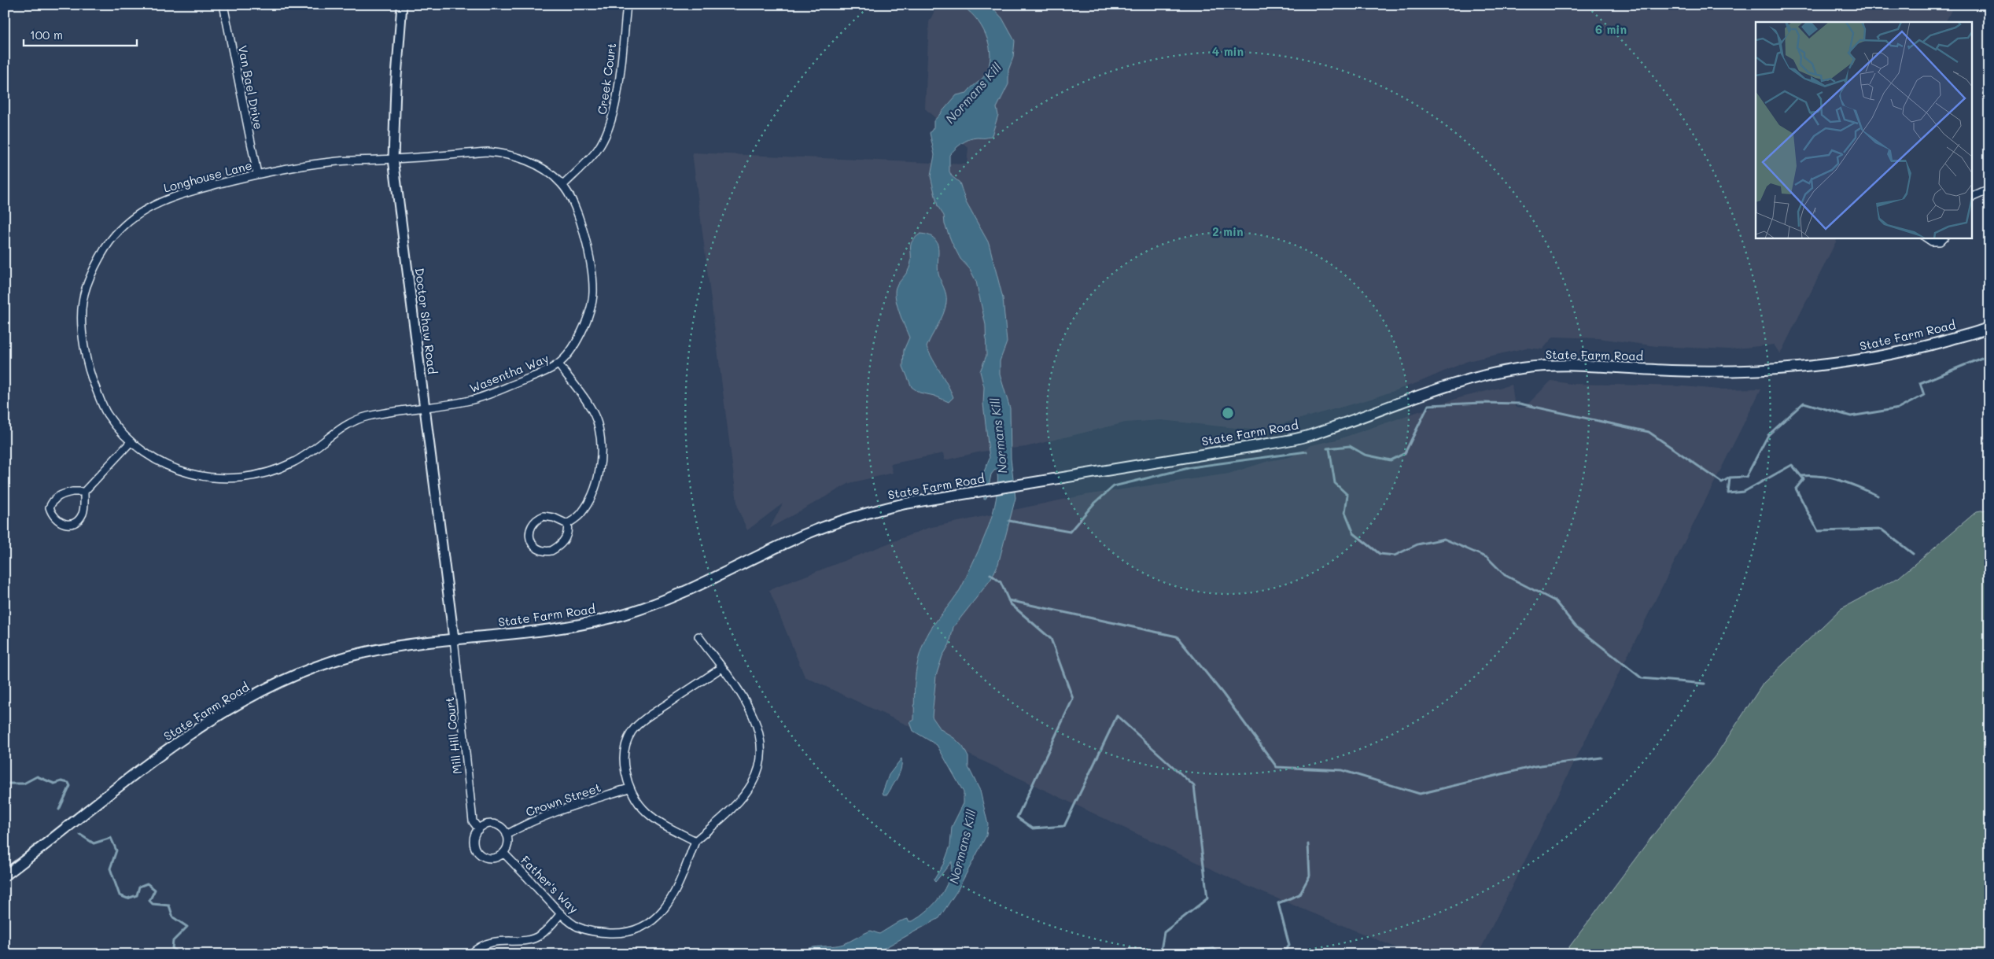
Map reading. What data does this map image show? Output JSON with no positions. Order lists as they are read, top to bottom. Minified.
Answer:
{"streets":{"main road":["State Farm Road"],"street":["Creek Court","Van Bael Drive","Longhouse Lane","Doctor Shaw Road","Wasentha Way","Mill Hill Court","Crown Street","Father's Way"]},"crossings":[["Creek Court","Wasentha Way"],["Van Bael Drive","Longhouse Lane"],["Longhouse Lane","Doctor Shaw Road"],["Longhouse Lane","Wasentha Way"],["Doctor Shaw Road","State Farm Road"],["Doctor Shaw Road","Wasentha Way"],["Doctor Shaw Road","Mill Hill Court"],["State Farm Road","Mill Hill Court"],["Mill Hill Court","Crown Street"],["Mill Hill Court","Father's Way"],["Crown Street","Father's Way"]],"water":["Normans Kill"],"scale_bar":"100 m","rings":["6 min","4 min","2 min"]}
